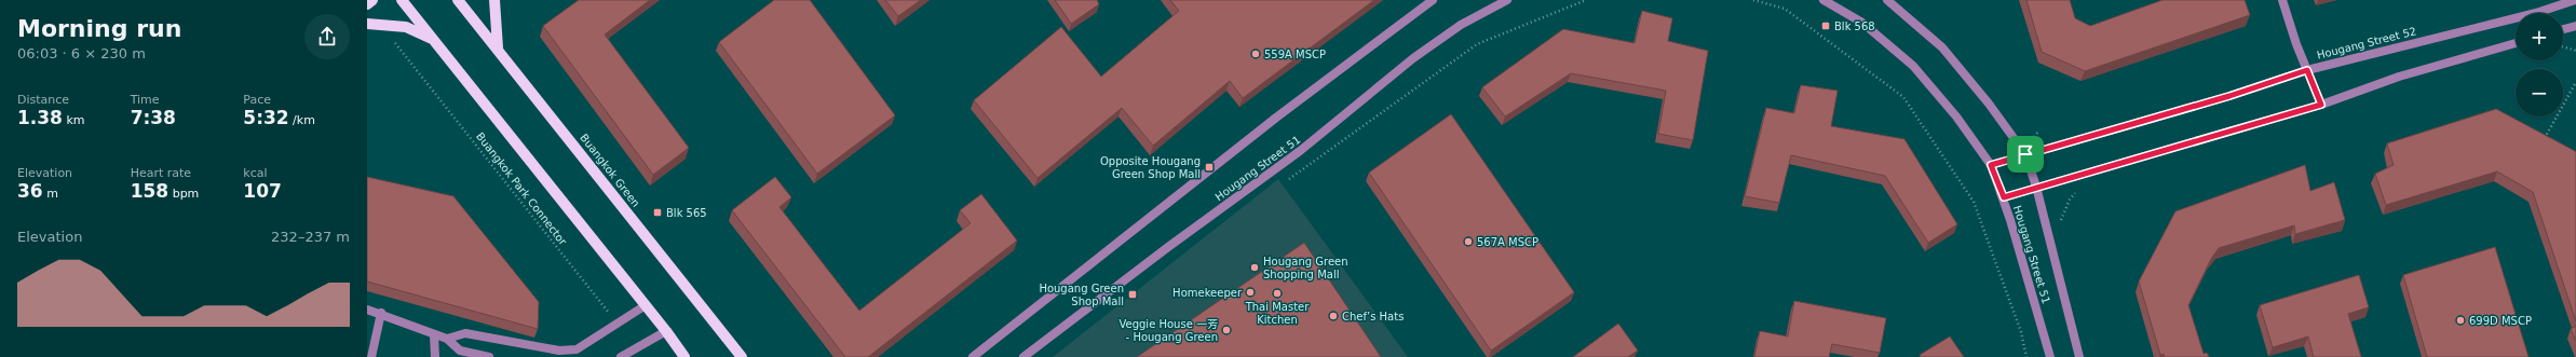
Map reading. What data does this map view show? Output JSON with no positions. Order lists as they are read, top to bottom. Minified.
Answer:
{"streets":{"main road":["Buangkok Green"],"street":["Hougang Street 52","Hougang Street 51"],"path":["Buangkok Park Connector"]},"crossings":[["Hougang Street 52","Hougang Street 51"]],"places":{"transit":["Blk 568","Opposite Hougang Green Shop Mall","Blk 565","Hougang Green Shop Mall"],"other":["559A MSCP","567A MSCP","Hougang Green Shopping Mall","Homekeeper","Thai Master Kitchen","Chef’s Hats","699D MSCP","Veggie House 一芳 - Hougang Green"]},"page":{"heading":["Morning run","06:03 · 6 × 230 m"],"map_buttons":["+","−"],"stats":[["Distance","1.38 km"],["Time","7:38"],["Pace","5:32 /km"],["Elevation","36 m"],["Heart rate","158 bpm"],["kcal","107"]],"chart":["Elevation","232–237 m"]}}
